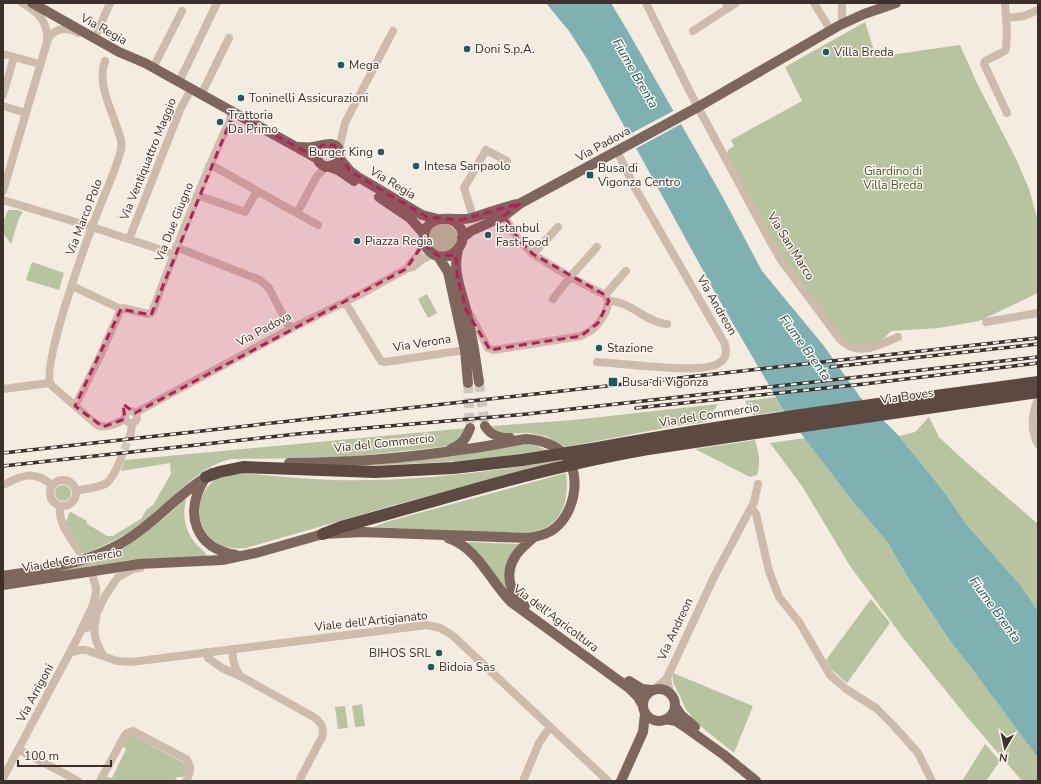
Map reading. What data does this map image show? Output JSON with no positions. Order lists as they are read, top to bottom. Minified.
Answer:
{"streets":{"highway":["Via Boves","Via del Commercio"],"main road":["Via Regia","Via Padova","Via Verona","Via dell'Agricoltura"],"street":["Via Ventiquattro Maggio","Via Marco Polo","Via Due Giugno","Via San Marco","Via Andreon","Viale dell'Artigianato","Via Arrigoni"]},"crossings":[["Via Regia","Via Padova"],["Via Regia","Via Ventiquattro Maggio"],["Via Regia","Via Due Giugno"],["Via Regia","Via Verona"],["Via Padova","Via San Marco"],["Via Padova","Via Andreon"],["Via Padova","Via Verona"],["Via Marco Polo","Via Due Giugno"],["Via Andreon","Via dell'Agricoltura"],["Via Boves","Via del Commercio"],["Via del Commercio","Via dell'Agricoltura"],["Via del Commercio","Via Arrigoni"],["Viale dell'Artigianato","Via Arrigoni"]],"water":["Fiume Brenta"],"parks":["Giardino di Villa Breda"],"places":{"other":["Doni S.p.A.","Villa Breda","Mega","Toninelli Assicurazioni","Trattoria Da Primo","Burger King","Intesa Sanpaolo","Istanbul Fast Food","Piazza Regia","Stazione","BIHOS SRL","Bidoia Sas"],"transit":["Busa di Vigonza Centro","Busa di Vigonza"]},"scale_bar":"100 m","north":"bottom"}
